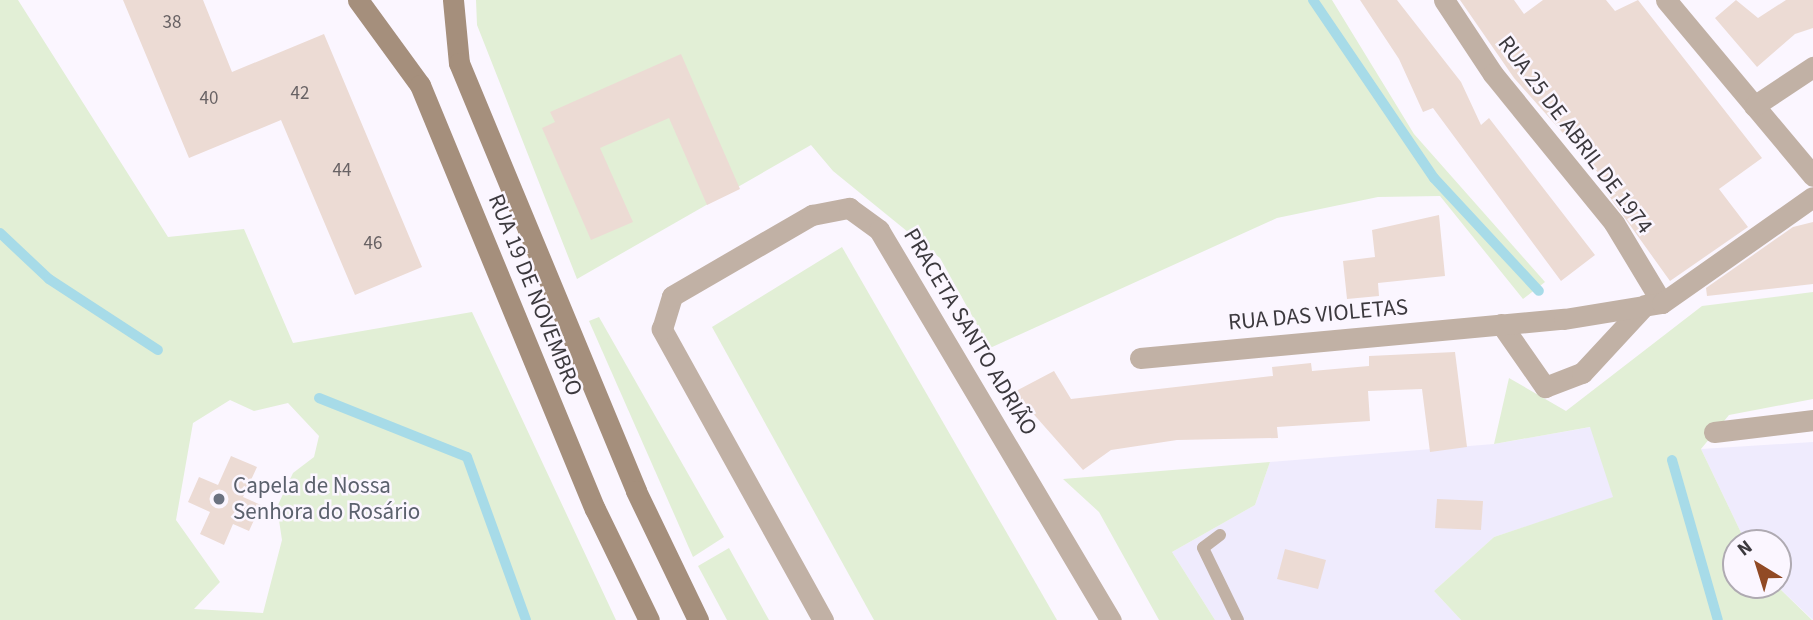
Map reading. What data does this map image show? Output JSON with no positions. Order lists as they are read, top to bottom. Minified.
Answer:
{"streets":{"street":["RUA 25 DE ABRIL DE 1974","RUA 19 DE NOVEMBRO","RUA DAS VIOLETAS","PRACETA SANTO ADRIÃO"]},"crossings":[["RUA 25 DE ABRIL DE 1974","RUA DAS VIOLETAS"]],"places":["Capela de Nossa Senhora do Rosário"],"house_numbers":["38","42","40","44","46"],"north":"top left"}
